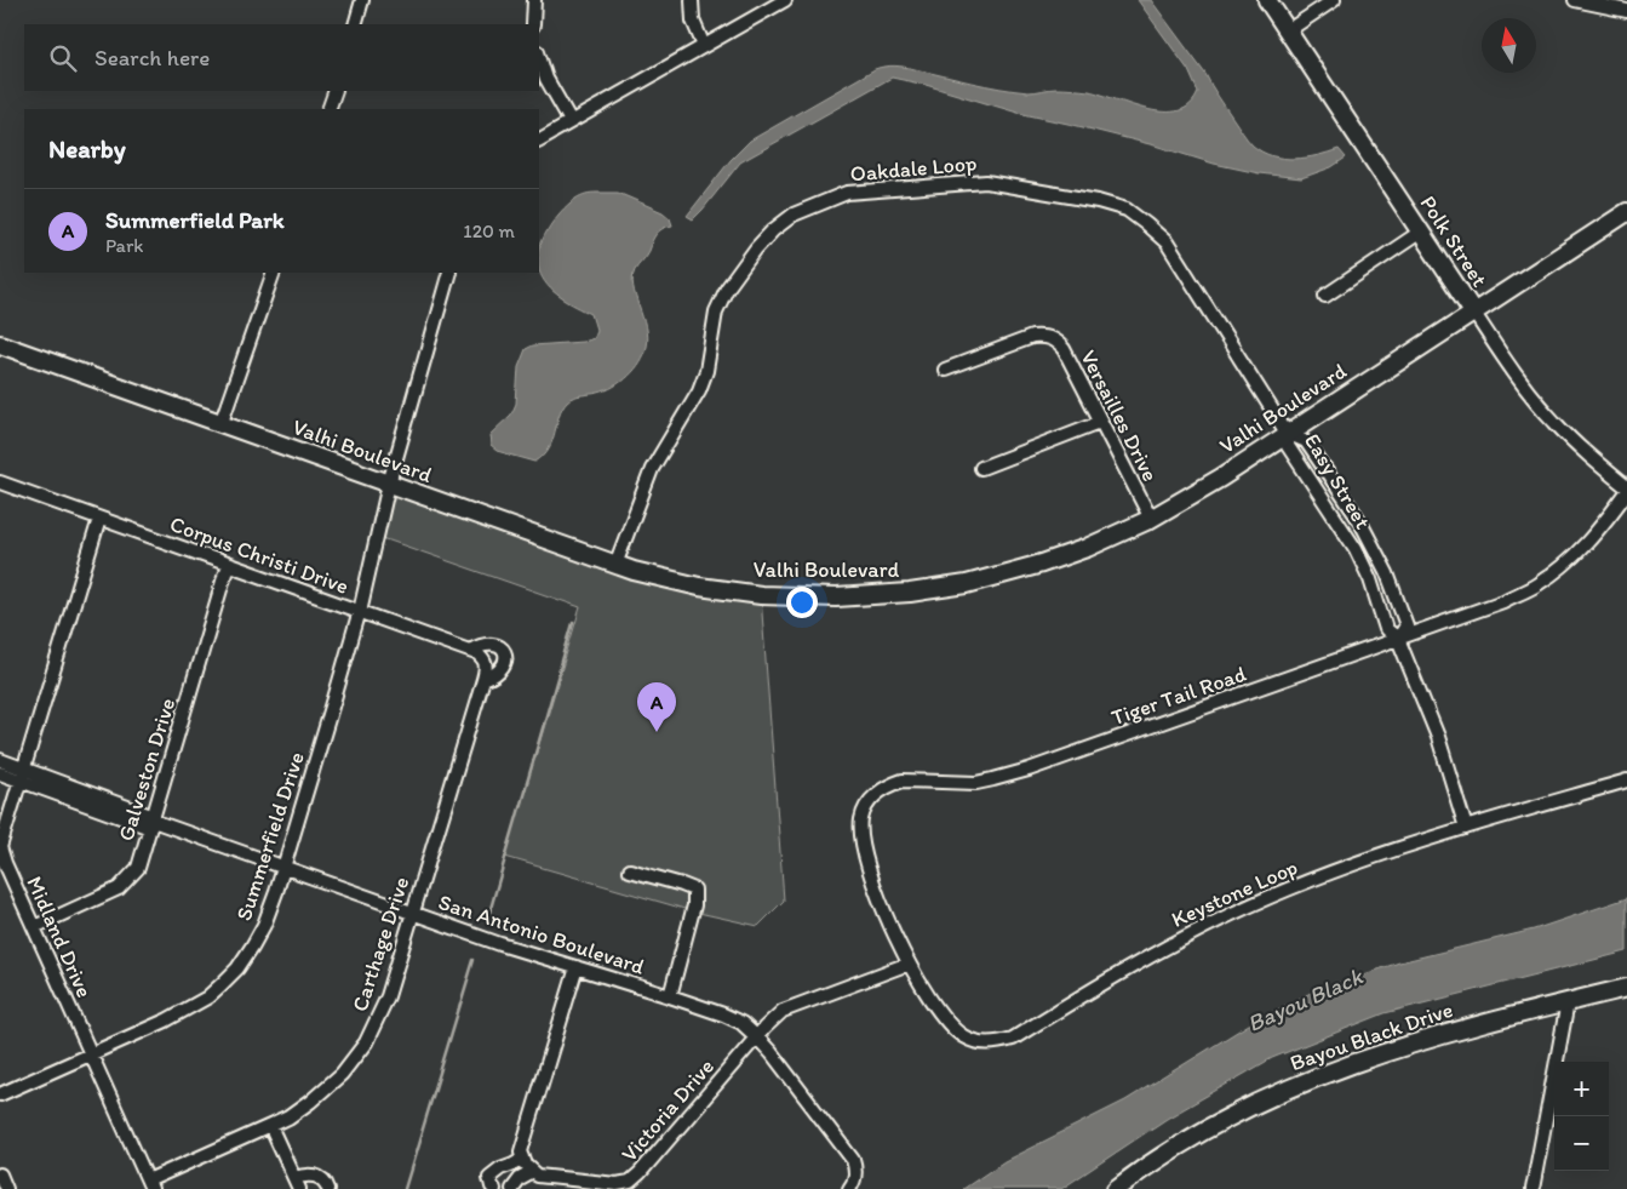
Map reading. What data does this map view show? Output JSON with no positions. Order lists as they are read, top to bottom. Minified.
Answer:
{"streets":{"street":["Oakdale Loop","Polk Street","Valhi Boulevard","Versailles Drive","Easy Street","Corpus Christi Drive","Tiger Tail Road","Galveston Drive","Summerfield Drive","Keystone Loop","San Antonio Boulevard","Midland Drive","Carthage Drive","Bayou Black Drive","Victoria Drive"]},"crossings":[["Oakdale Loop","Valhi Boulevard"],["Oakdale Loop","Easy Street"],["Polk Street","Valhi Boulevard"],["Valhi Boulevard","Versailles Drive"],["Valhi Boulevard","Easy Street"],["Valhi Boulevard","Summerfield Drive"],["Easy Street","Tiger Tail Road"],["Easy Street","Keystone Loop"],["Corpus Christi Drive","Galveston Drive"],["Corpus Christi Drive","Summerfield Drive"],["Corpus Christi Drive","Midland Drive"],["Tiger Tail Road","Keystone Loop"],["Tiger Tail Road","Victoria Drive"],["Galveston Drive","San Antonio Boulevard"],["Galveston Drive","Midland Drive"],["Summerfield Drive","San Antonio Boulevard"],["Summerfield Drive","Midland Drive"],["Keystone Loop","Victoria Drive"],["San Antonio Boulevard","Midland Drive"],["San Antonio Boulevard","Carthage Drive"],["San Antonio Boulevard","Victoria Drive"],["Midland Drive","Carthage Drive"]],"water":["Bayou Black"],"north":"top","page":{"search":"Search here","heading":"Nearby","list":[{"mark":"A","name":"Summerfield Park","note":"Park","value":"120 m"}],"pins":"A","map_buttons":["+","−"]}}
